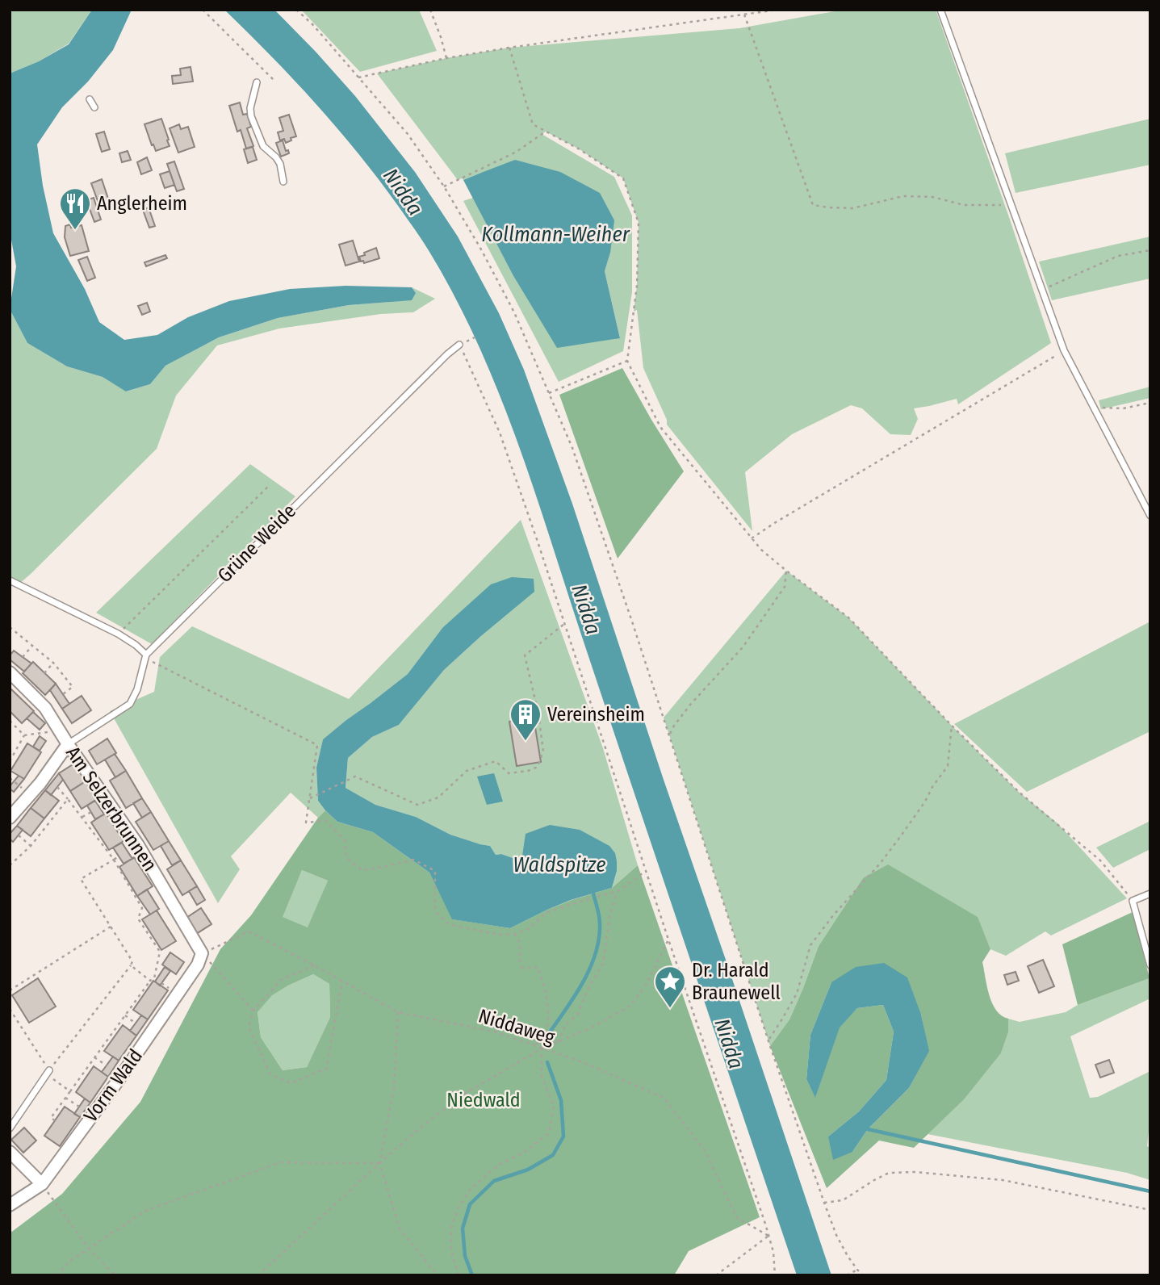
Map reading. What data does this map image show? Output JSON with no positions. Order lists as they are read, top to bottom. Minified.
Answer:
{"streets":{"street":["Am Selzerbrunnen","Vorm Wald"],"lane":["Grüne Weide"],"path":["Niddaweg"]},"crossings":[["Am Selzerbrunnen","Niddaweg"],["Am Selzerbrunnen","Vorm Wald"],["Niddaweg","Vorm Wald"]],"water":["Nidda","Kollmann-Weiher","Waldspitze"],"parks":["Niedwald"],"places":{"restaurant":["Anglerheim"],"building":["Vereinsheim"],"place":["Dr. Harald Braunewell"]}}
